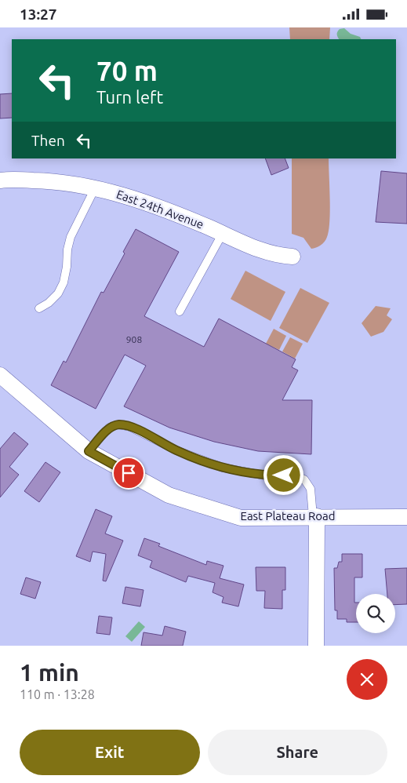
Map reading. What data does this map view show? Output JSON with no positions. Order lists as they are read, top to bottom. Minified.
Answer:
{"streets":{"street":["East 24th Avenue","East Plateau Road"]},"house_numbers":["908"],"page":{"status":"13:27","turn":["70 m","Turn left"],"then":"Then","heading":["1 min","110 m · 13:28"],"buttons":["Exit","Share"]}}
